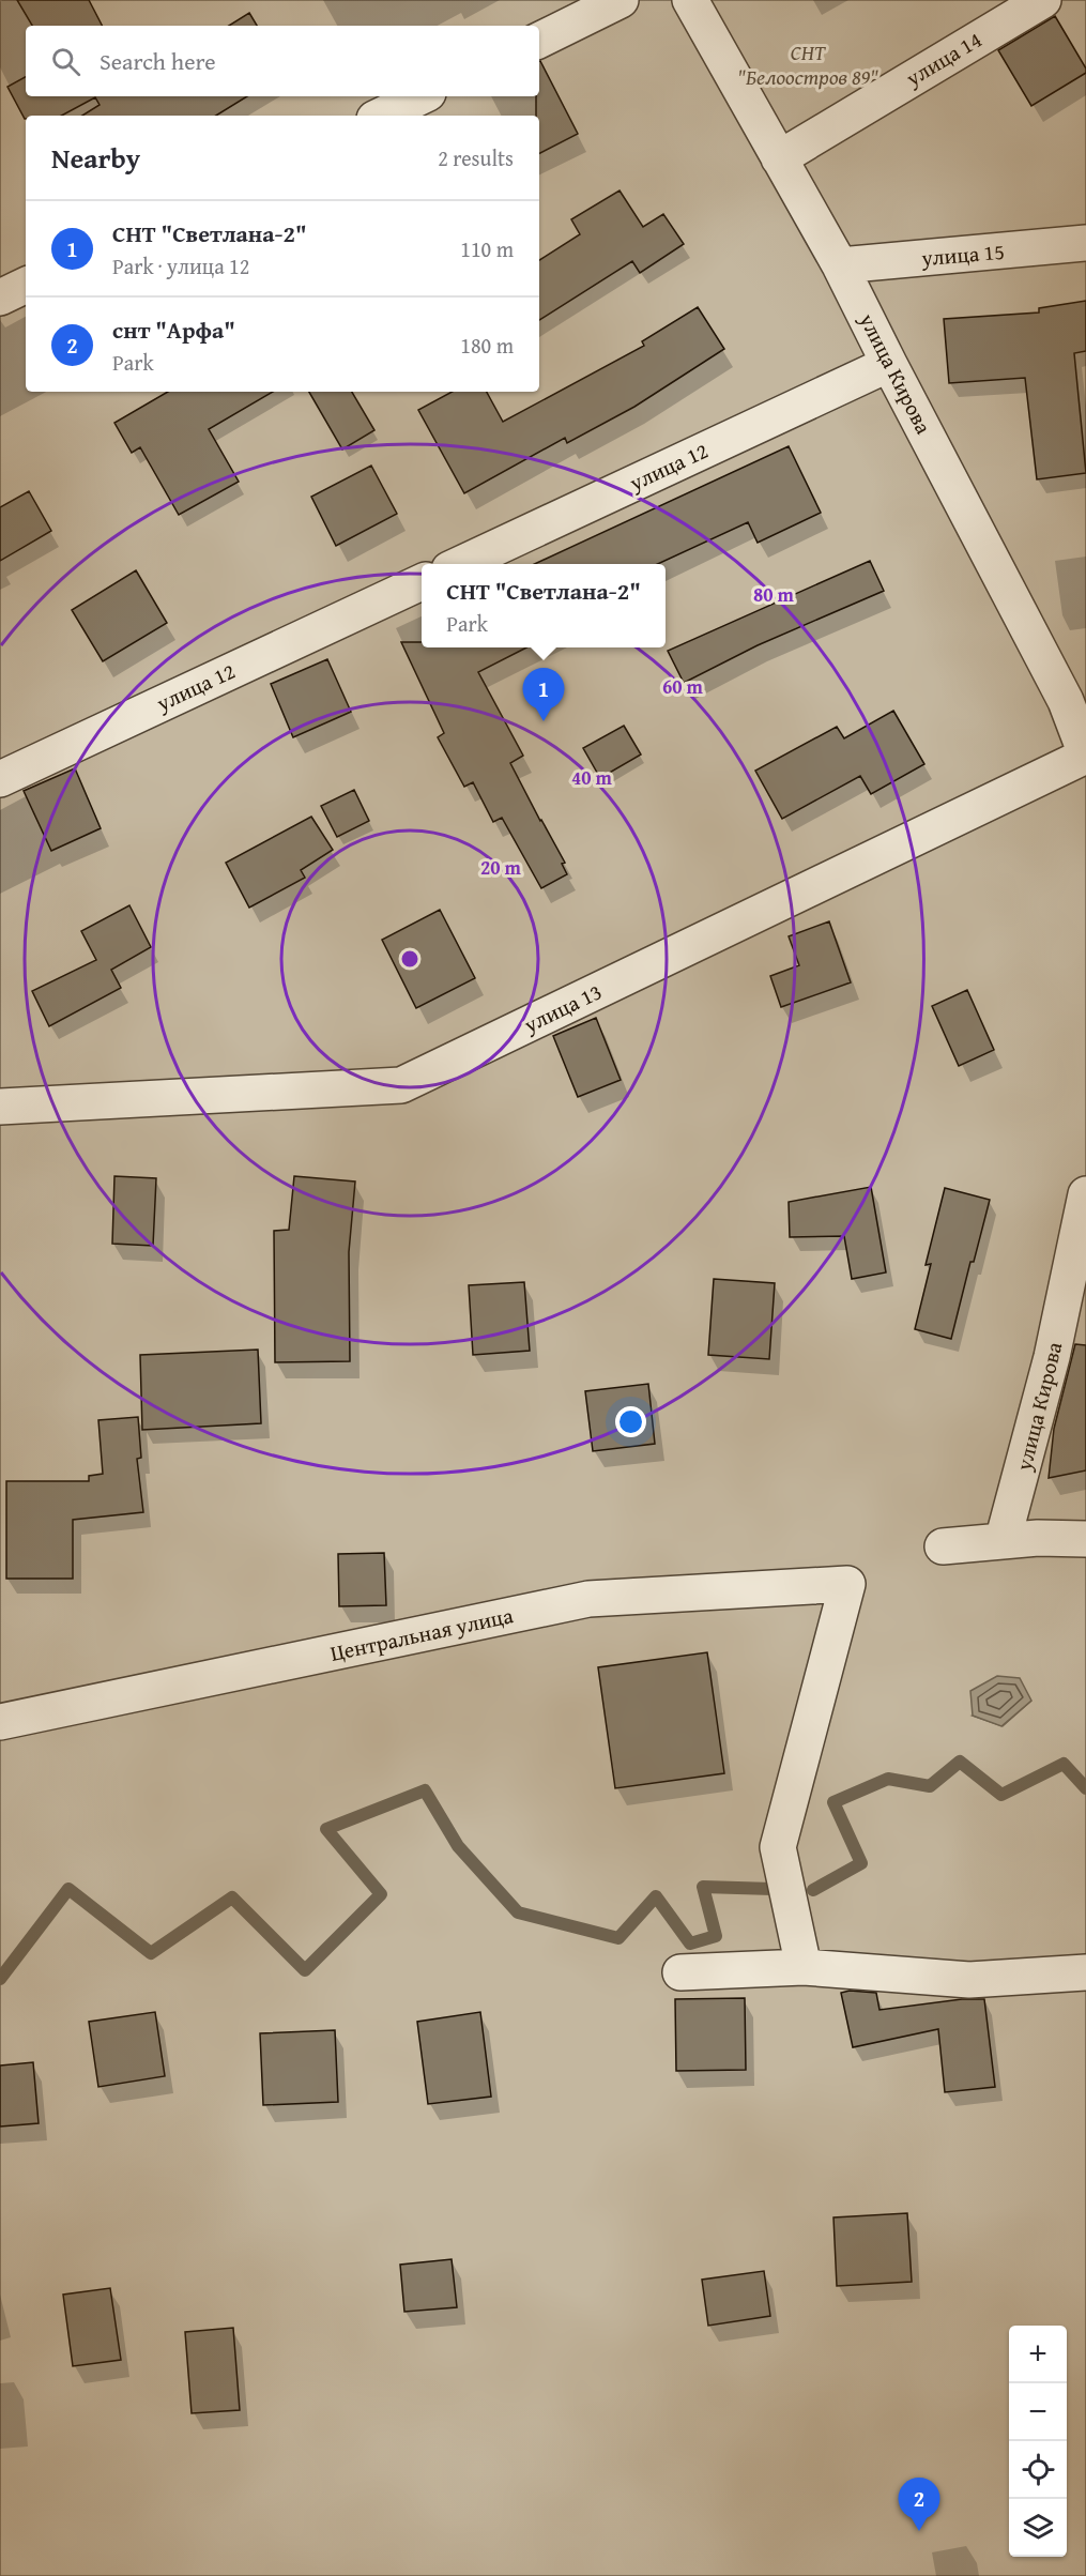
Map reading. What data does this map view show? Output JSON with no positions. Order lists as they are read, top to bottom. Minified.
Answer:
{"streets":{"street":["улица 14","улица 15","улица Кирова","улица 12","улица 13","Центральная улица"]},"crossings":[["улица 14","улица Кирова"],["улица 15","улица Кирова"],["улица Кирова","улица 12"],["улица Кирова","улица 13"]],"parks":["СНТ \"Белоостров 89\""],"page":{"search":"Search here","heading":["Nearby","2 results"],"list":[{"mark":"1","name":"СНТ \"Светлана-2\"","note":"Park · улица 12","value":"110 m"},{"mark":"2","name":"снт \"Арфа\"","note":"Park","value":"180 m"}],"popup":["СНТ \"Светлана-2\"","Park"],"pins":["1","2"],"map_buttons":["+","−"]},"rings":["80 m","60 m","40 m","20 m"]}
